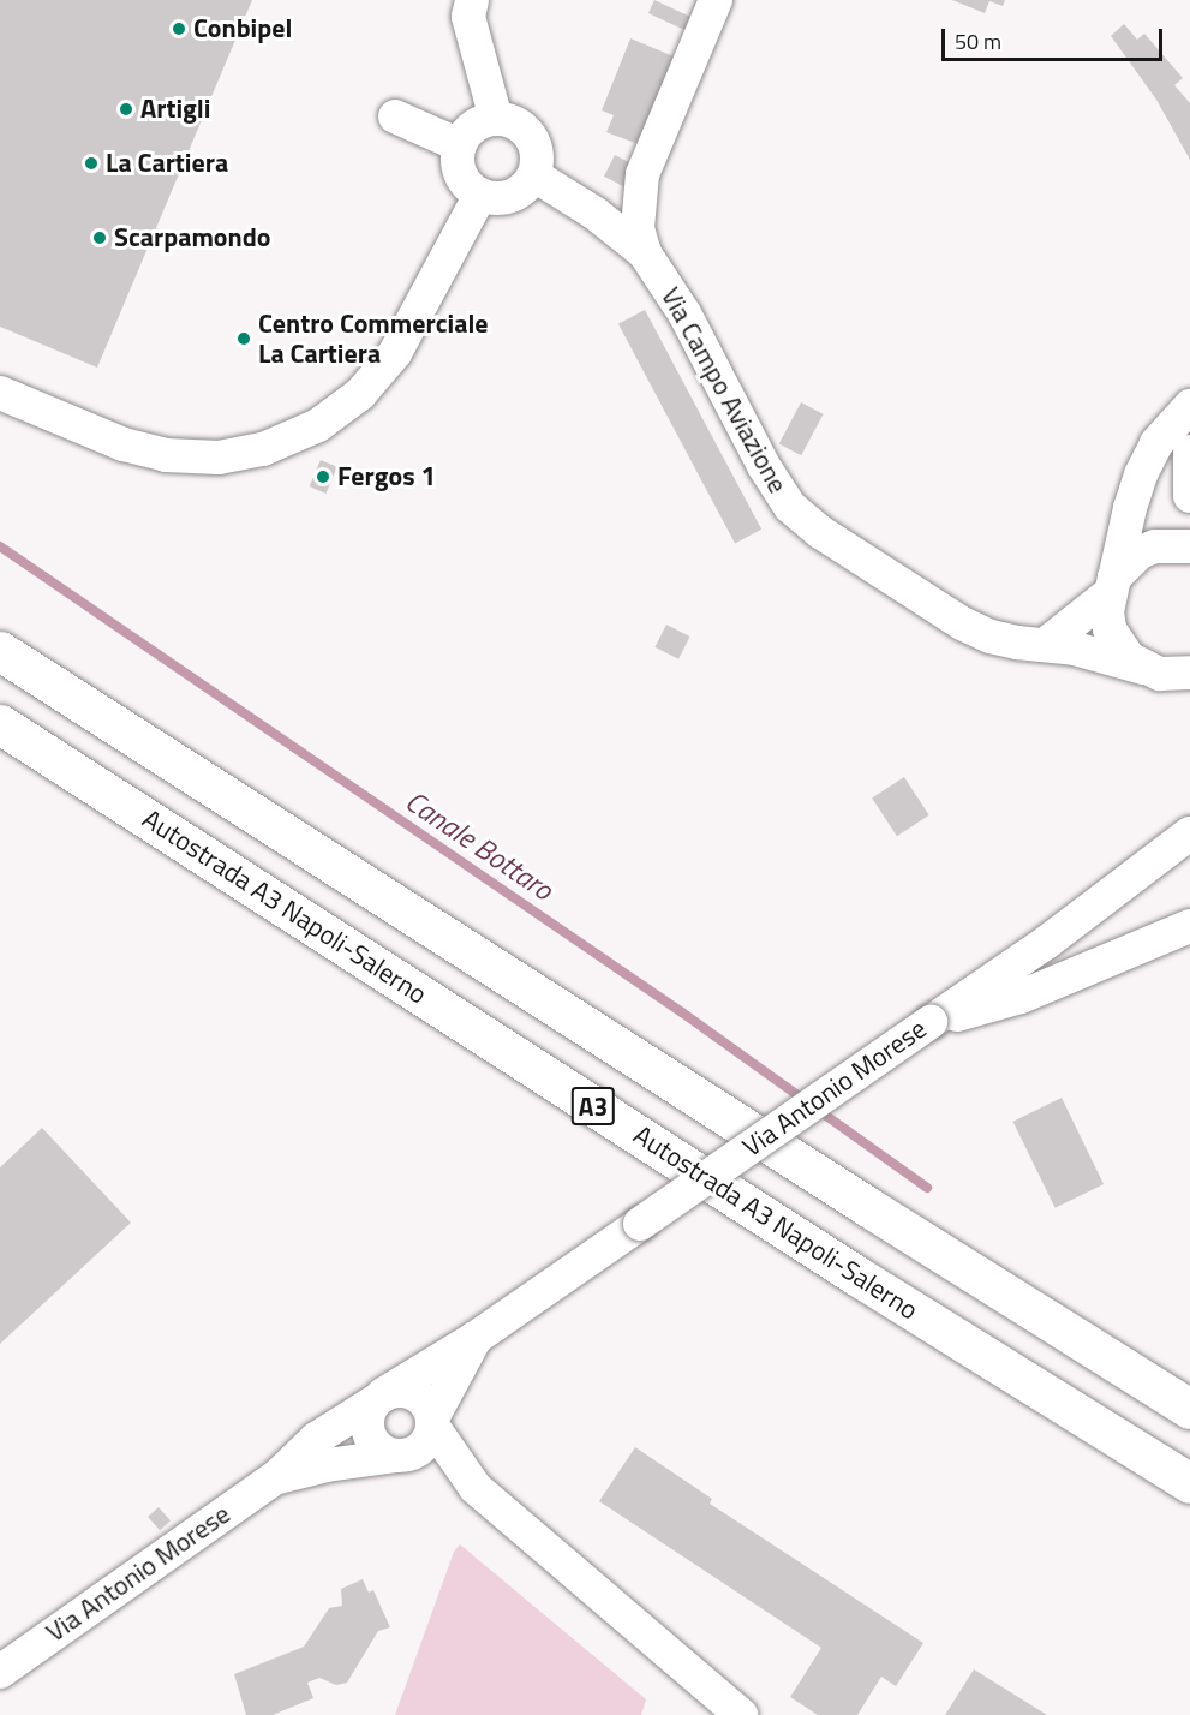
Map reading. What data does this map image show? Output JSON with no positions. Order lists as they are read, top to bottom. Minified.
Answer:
{"streets":{"highway":["Autostrada A3 Napoli-Salerno","A3"],"street":["Via Campo Aviazione","Via Antonio Morese"]},"water":["Canale Bottaro"],"places":["Conbipel","Artigli","La Cartiera","Scarpamondo","Centro Commerciale La Cartiera","Fergos 1"],"scale_bar":"50 m"}
